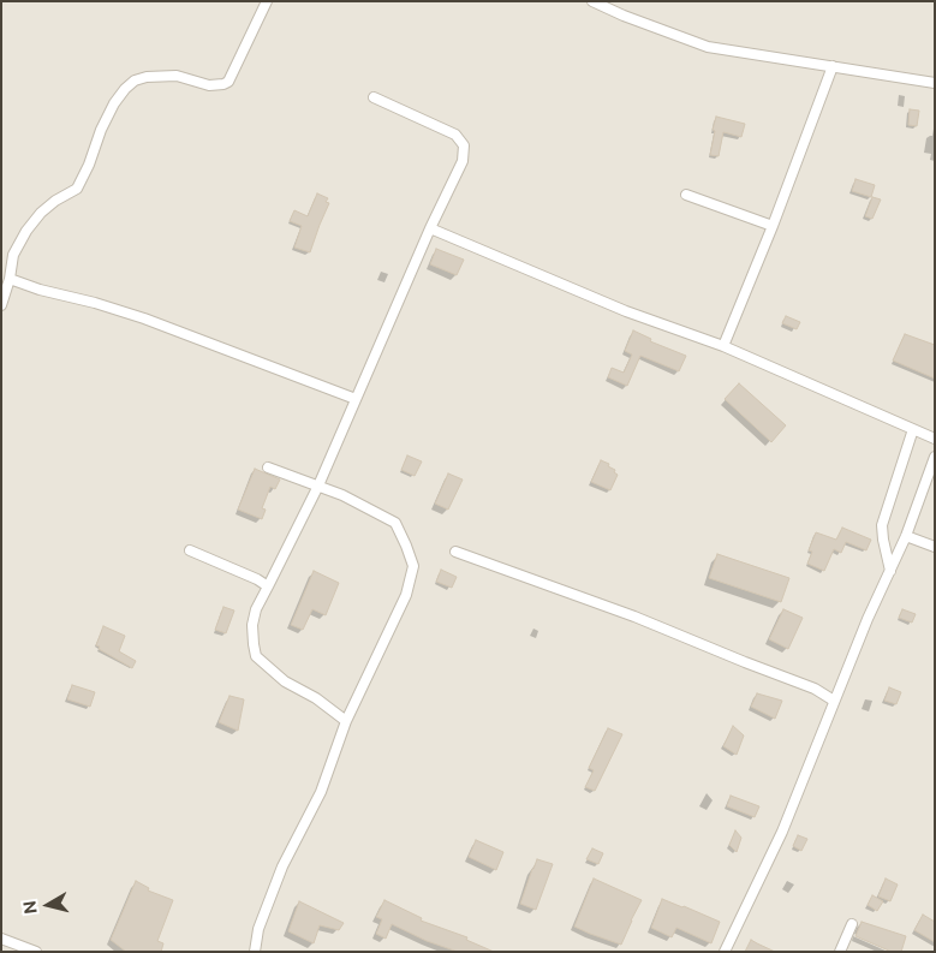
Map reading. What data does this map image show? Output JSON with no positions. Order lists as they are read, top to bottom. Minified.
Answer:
{"north":"left"}
